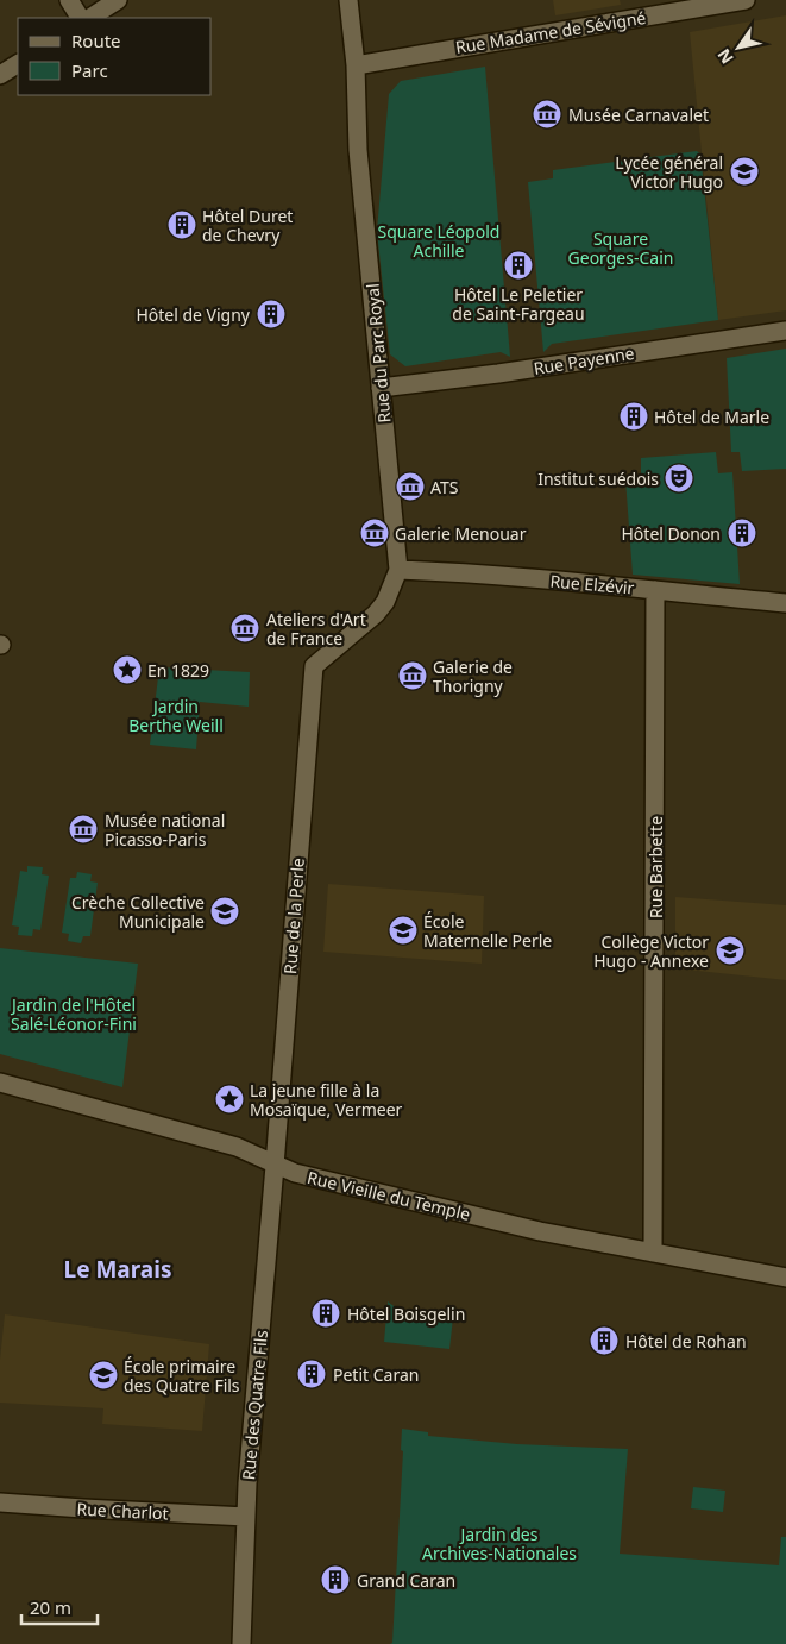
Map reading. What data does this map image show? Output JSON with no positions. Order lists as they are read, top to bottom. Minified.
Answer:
{"streets":{"street":["Rue Madame de Sévigné","Rue du Parc Royal","Rue Payenne","Rue Elzévir","Rue Barbette","Rue de la Perle","Rue Vieille du Temple","Rue des Quatre Fils","Rue Charlot"]},"crossings":[["Rue Madame de Sévigné","Rue du Parc Royal"],["Rue du Parc Royal","Rue Payenne"],["Rue du Parc Royal","Rue Elzévir"],["Rue du Parc Royal","Rue de la Perle"],["Rue Elzévir","Rue Barbette"],["Rue Elzévir","Rue de la Perle"],["Rue Barbette","Rue Vieille du Temple"],["Rue de la Perle","Rue Vieille du Temple"],["Rue de la Perle","Rue des Quatre Fils"],["Rue Vieille du Temple","Rue des Quatre Fils"],["Rue des Quatre Fils","Rue Charlot"]],"districts":["Le Marais"],"parks":["Square Léopold Achille","Square Georges-Cain","Jardin Berthe Weill","Jardin de l'Hôtel Salé-Léonor-Fini","Jardin des Archives-Nationales"],"places":{"museum":["Musée Carnavalet","ATS","Galerie Menouar","Ateliers d'Art de France","Galerie de Thorigny","Musée national Picasso-Paris"],"school or university":["Lycée général Victor Hugo","Crèche Collective Municipale","École Maternelle Perle","Collège Victor Hugo - Annexe","École primaire des Quatre Fils"],"building":["Hôtel Duret de Chevry","Hôtel Le Peletier de Saint-Fargeau","Hôtel de Vigny","Hôtel de Marle","Hôtel Donon","Hôtel Boisgelin","Hôtel de Rohan","Petit Caran","Grand Caran"],"theatre":["Institut suédois"],"place":["En 1829","La jeune fille à la Mosaïque, Vermeer"]},"legend":["Route","Parc"],"scale_bar":"20 m","north":"bottom left"}
